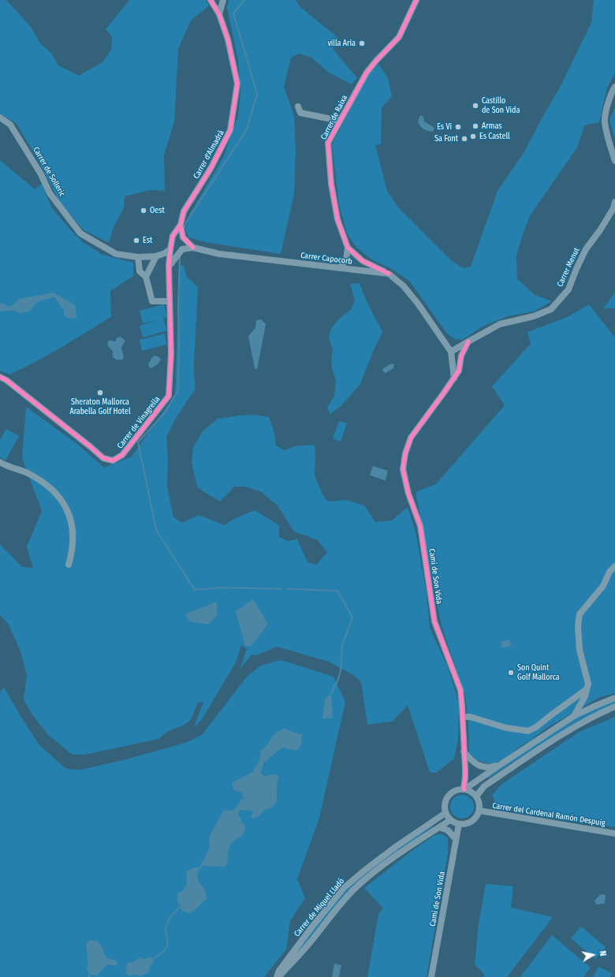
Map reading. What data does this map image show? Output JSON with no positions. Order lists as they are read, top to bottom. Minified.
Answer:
{"streets":{"street":["Carrer de Raixa","Carrer d'Almadrà","Carrer de Solleric","Carrer Capocorb","Carrer Menut","Carrer de Vinagrella","Camí de Son Vida","Carrer del Cardenal Ramón Despuig","Carrer de Miquel Lladó"]},"crossings":[["Carrer de Raixa","Carrer Capocorb"],["Carrer d'Almadrà","Carrer de Solleric"],["Carrer d'Almadrà","Carrer de Vinagrella"],["Carrer de Solleric","Carrer de Vinagrella"],["Carrer Menut","Camí de Son Vida"],["Camí de Son Vida","Carrer del Cardenal Ramón Despuig"],["Camí de Son Vida","Carrer de Miquel Lladó"],["Carrer del Cardenal Ramón Despuig","Carrer de Miquel Lladó"]],"places":["villa Aria","Castillo de Son Vida","Armas","Es Vi","Es Castell","Sa Font","Oest","Est","Sheraton Mallorca Arabella Golf Hotel","Son Quint Golf Mallorca"],"north":"right"}
